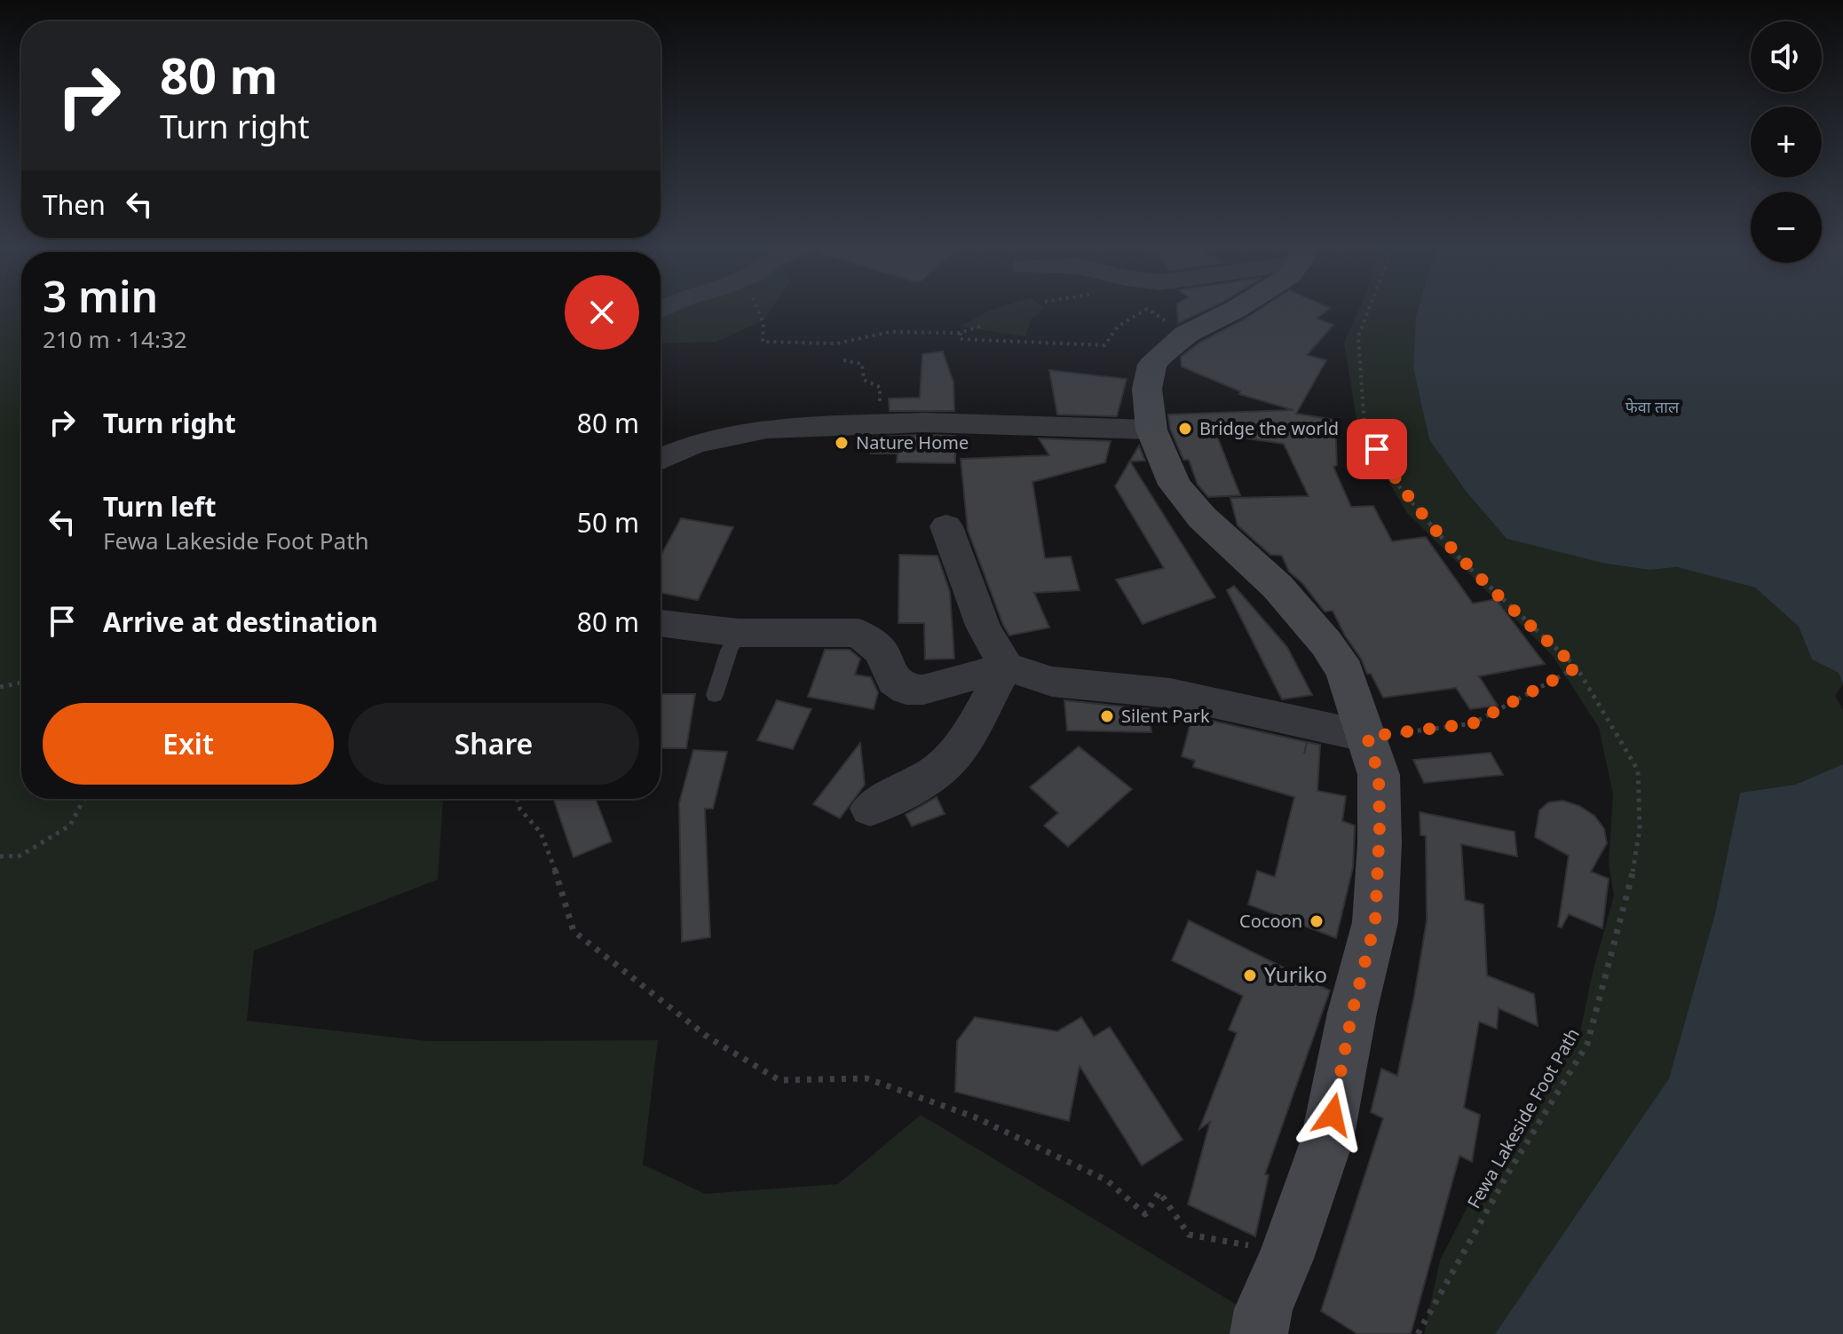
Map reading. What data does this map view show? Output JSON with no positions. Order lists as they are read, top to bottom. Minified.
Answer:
{"streets":{"path":["Fewa Lakeside Foot Path"]},"water":["फेवा ताल"],"places":["Bridge the world","Nature Home","Silent Park","Cocoon","Yuriko"],"page":{"map_buttons":["+","−"],"turn":["80 m","Turn right"],"then":"Then","heading":["3 min","210 m · 14:32"],"list":[{"name":"Turn right","value":"80 m"},{"name":"Turn left","note":"Fewa Lakeside Foot Path","value":"50 m"},{"name":"Arrive at destination","value":"80 m"}],"buttons":["Exit","Share"]}}
